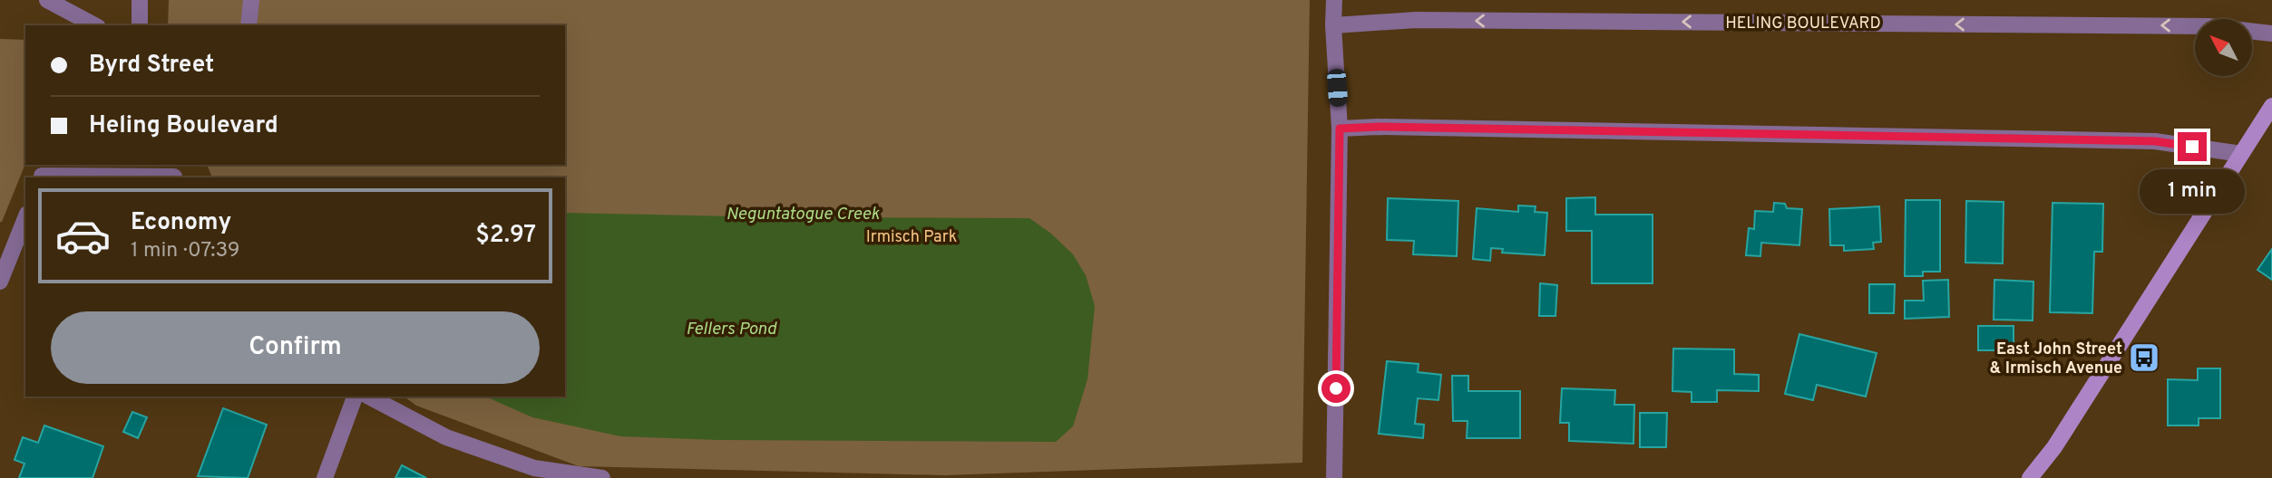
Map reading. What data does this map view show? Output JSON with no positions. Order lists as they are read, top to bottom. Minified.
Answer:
{"streets":{"street":["HELING BOULEVARD"]},"water":["Neguntatogue Creek","Fellers Pond"],"parks":["Irmisch Park"],"places":{"bus stop":["East John Street & Irmisch Avenue"]},"north":"top left","page":{"banner":["Byrd Street","Heling Boulevard"],"bubble":"1 min","list":[{"name":"Economy","note":"1 min · 07:39","value":"$2.97"}],"buttons":"Confirm"}}
